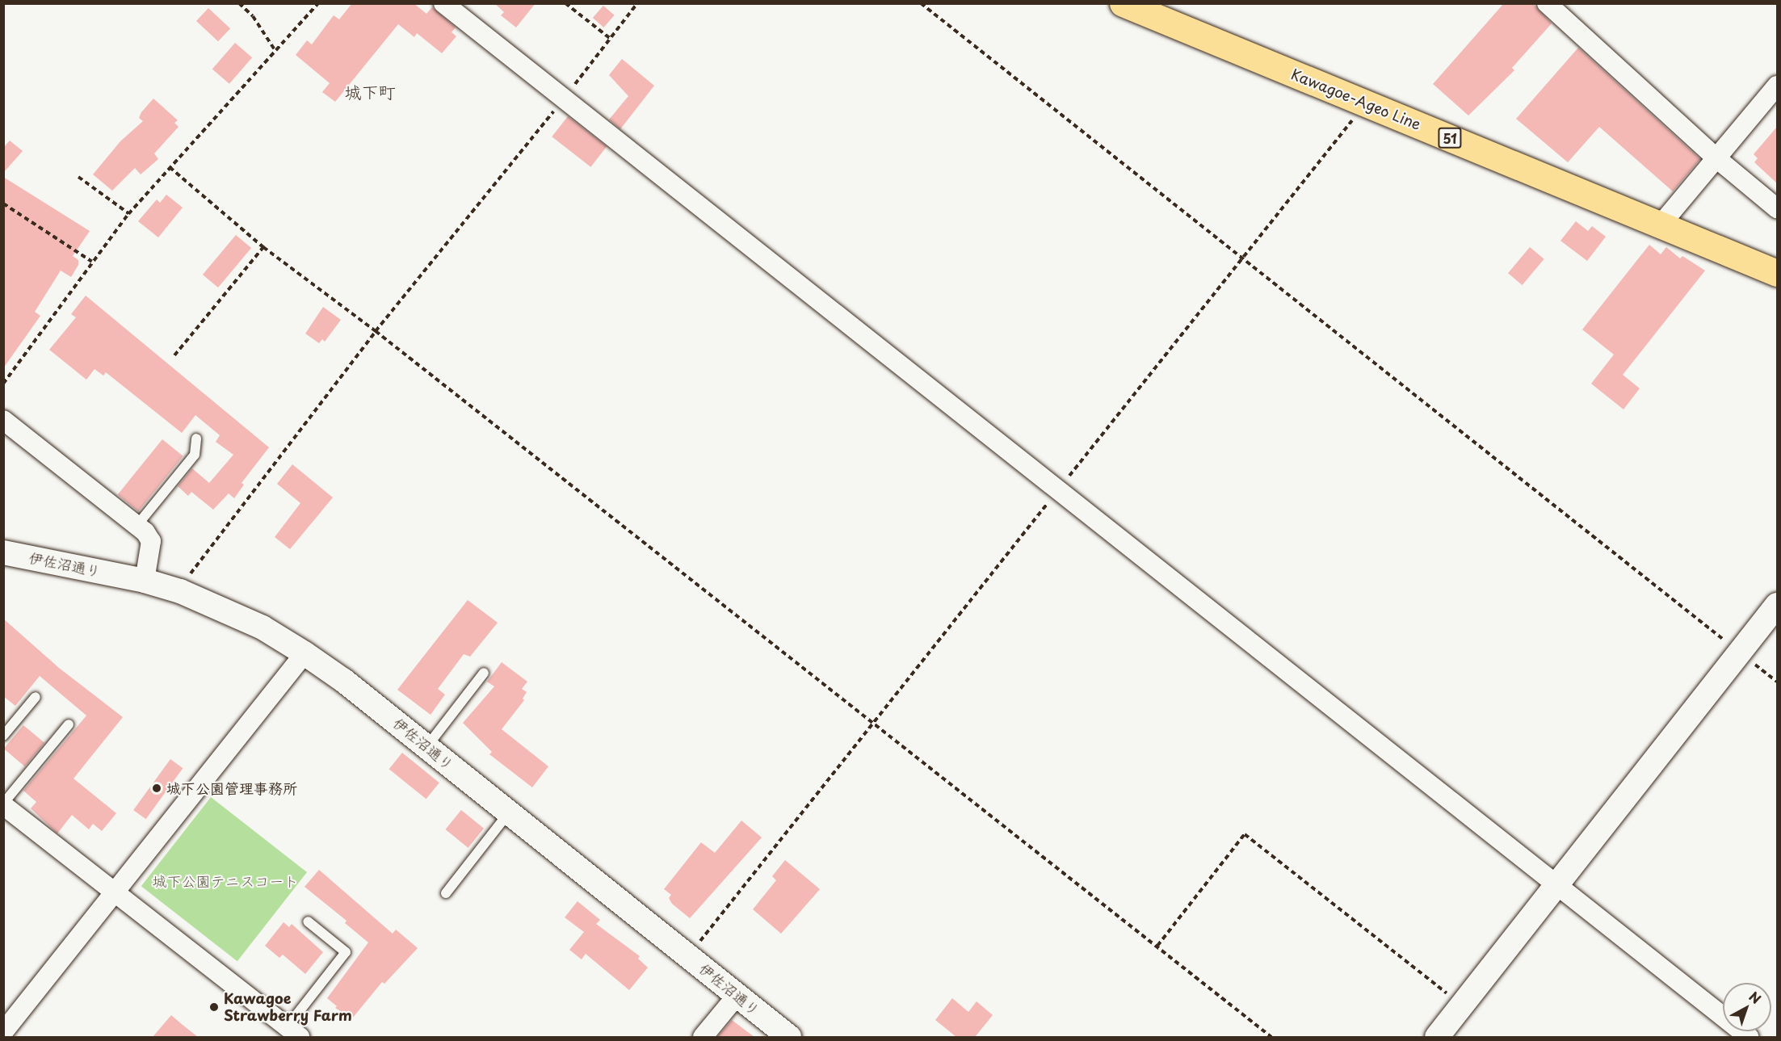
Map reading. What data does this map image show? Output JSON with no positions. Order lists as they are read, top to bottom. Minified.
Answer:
{"streets":{"main road":["Kawagoe-Ageo Line","51"],"street":["伊佐沼通り"]},"districts":["城下町"],"parks":["城下公園テニスコート"],"places":["城下公園管理事務所","Kawagoe Strawberry Farm"],"north":"top right"}
